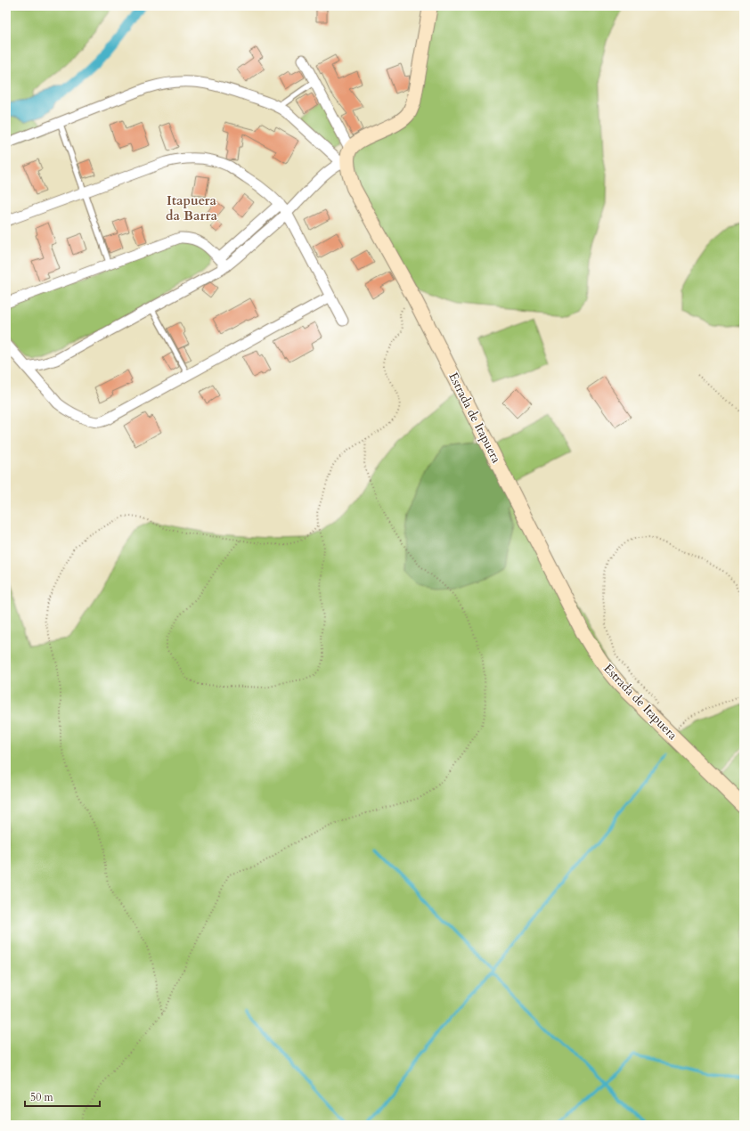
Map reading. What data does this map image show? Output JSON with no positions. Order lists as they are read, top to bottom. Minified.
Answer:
{"streets":{"street":["Estrada de Itapuera"]},"districts":["Itapuera da Barra"],"scale_bar":"50 m"}
